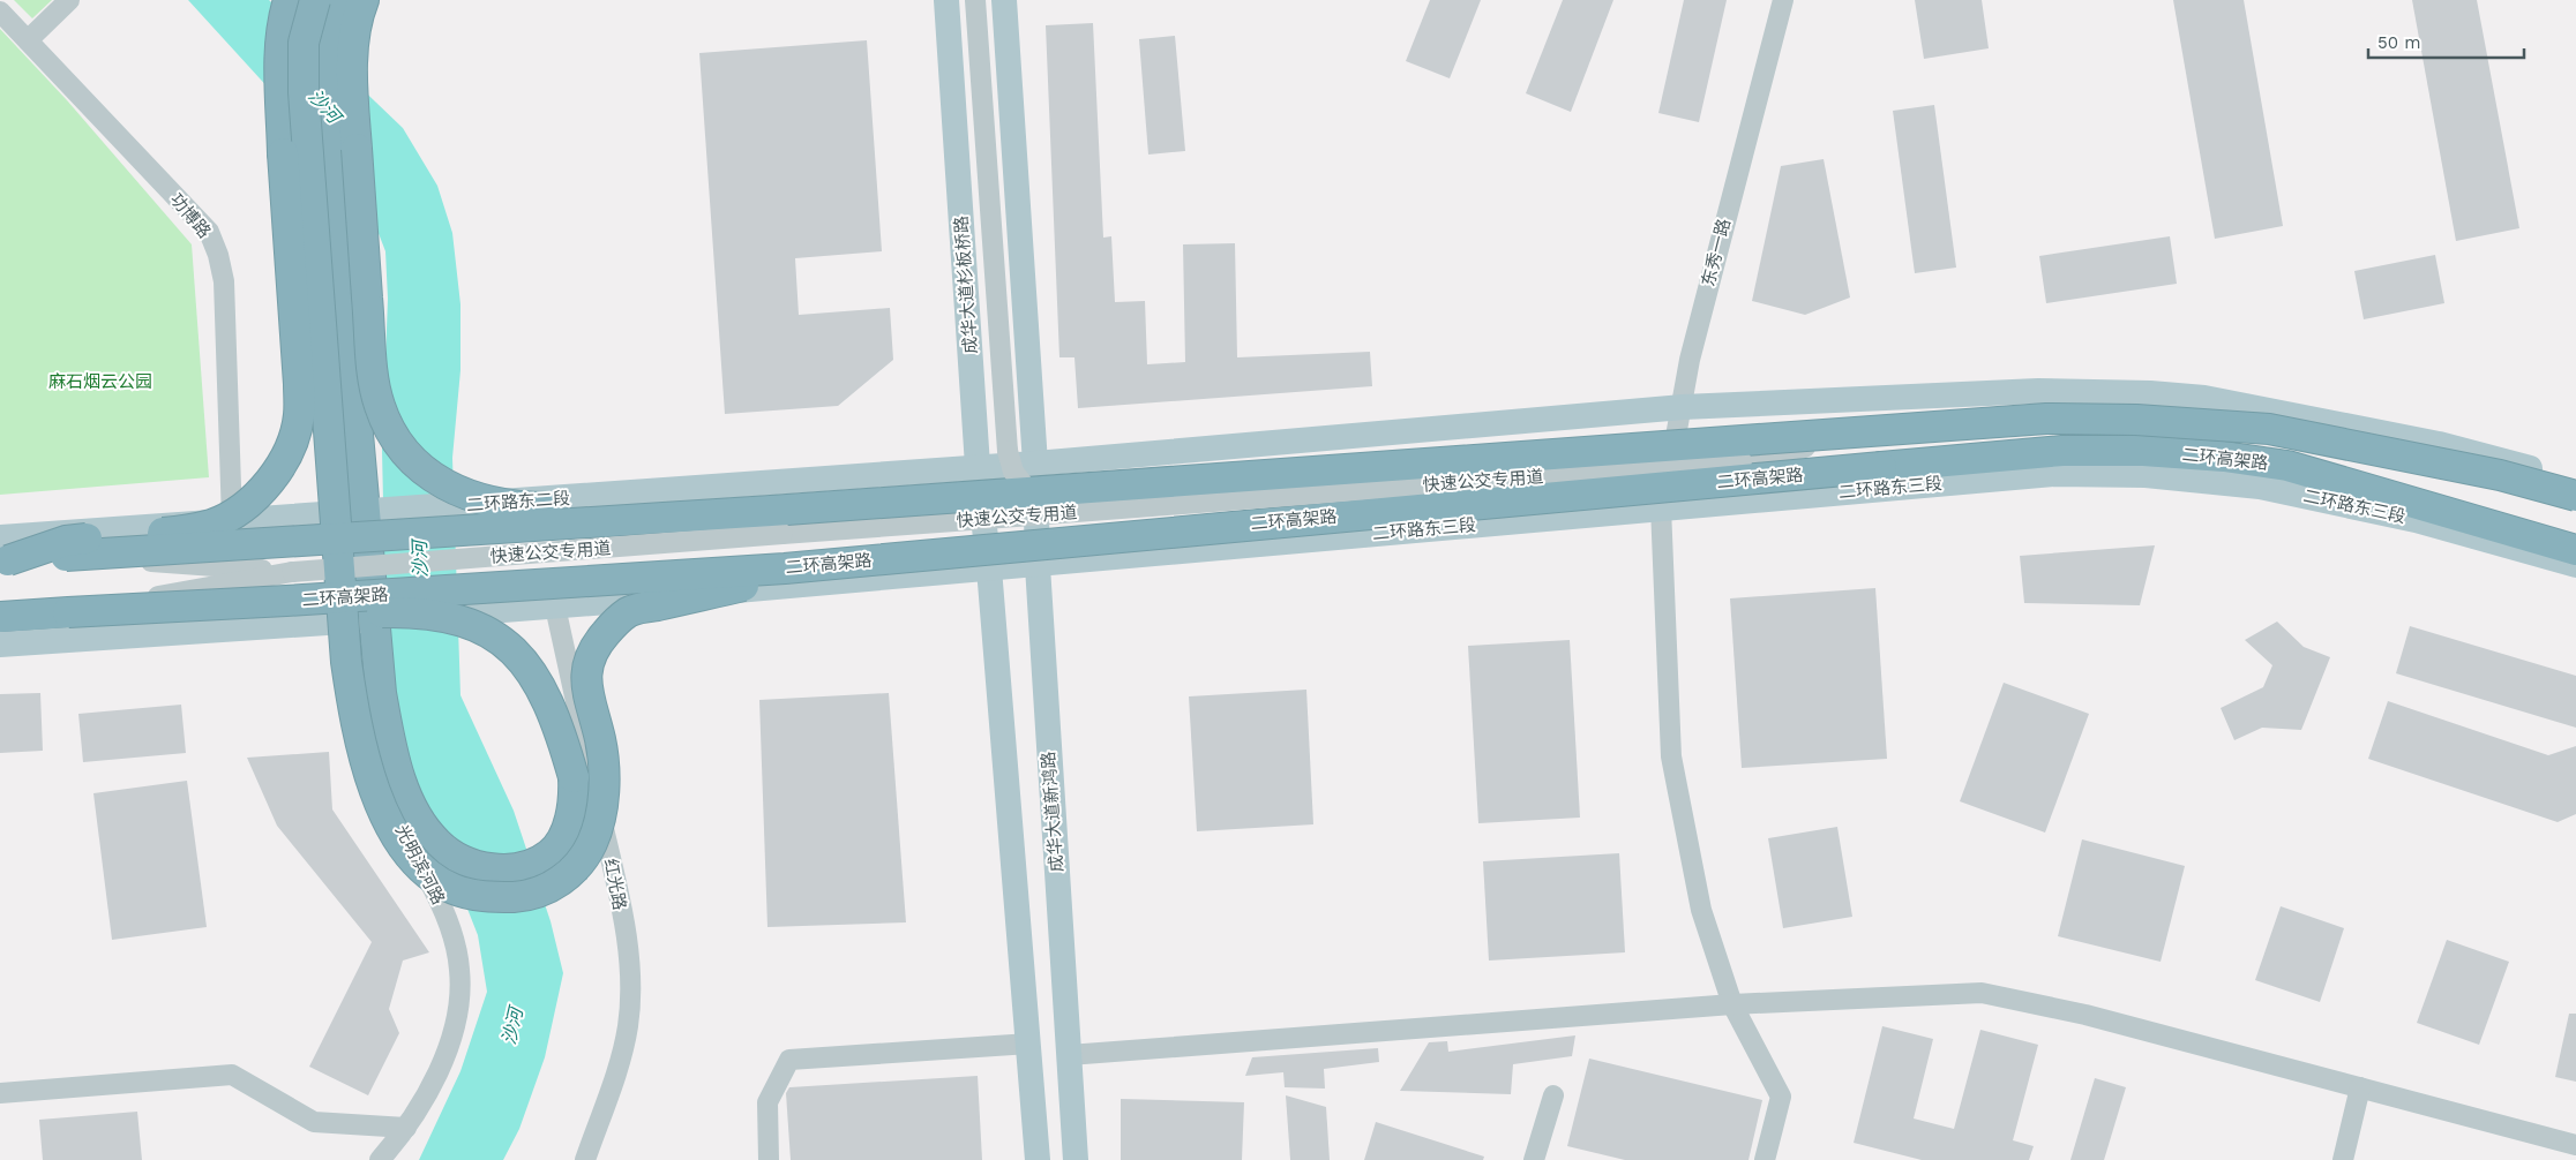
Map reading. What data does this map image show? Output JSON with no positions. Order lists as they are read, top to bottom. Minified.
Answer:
{"streets":{"highway":["二环高架路"],"main road":["成华大道杉板桥路","二环路东三段","二环路东二段","成华大道新鸿路"],"street":["功博路","东秀一路","快速公交专用道","光明滨河路","红光路"]},"crossings":[["功博路","二环路东二段"],["东秀一路","二环路东三段"],["成华大道杉板桥路","二环路东三段"],["成华大道杉板桥路","二环路东二段"],["二环高架路","二环路东二段"],["二环路东三段","成华大道新鸿路"],["二环路东二段","成华大道新鸿路"]],"water":["沙河"],"parks":["麻石烟云公园"],"scale_bar":"50 m"}
